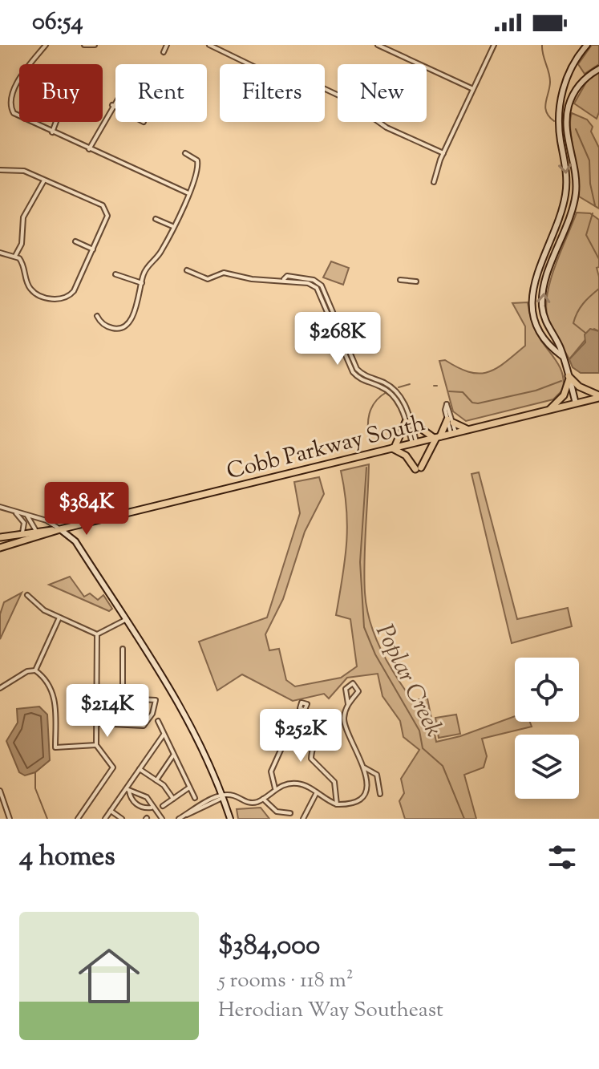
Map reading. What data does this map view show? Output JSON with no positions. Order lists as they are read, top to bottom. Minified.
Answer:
{"streets":{"main road":["Cobb Parkway South"]},"water":["Poplar Creek"],"page":{"status":"06:54","chip":["Buy","Rent","Filters","New"],"price":["$268K","$384K","$214K","$252K"],"heading":"4 homes","list":[{"name":"$384,000","note":"5 rooms · 118 m² · Herodian Way Southeast"}]}}
